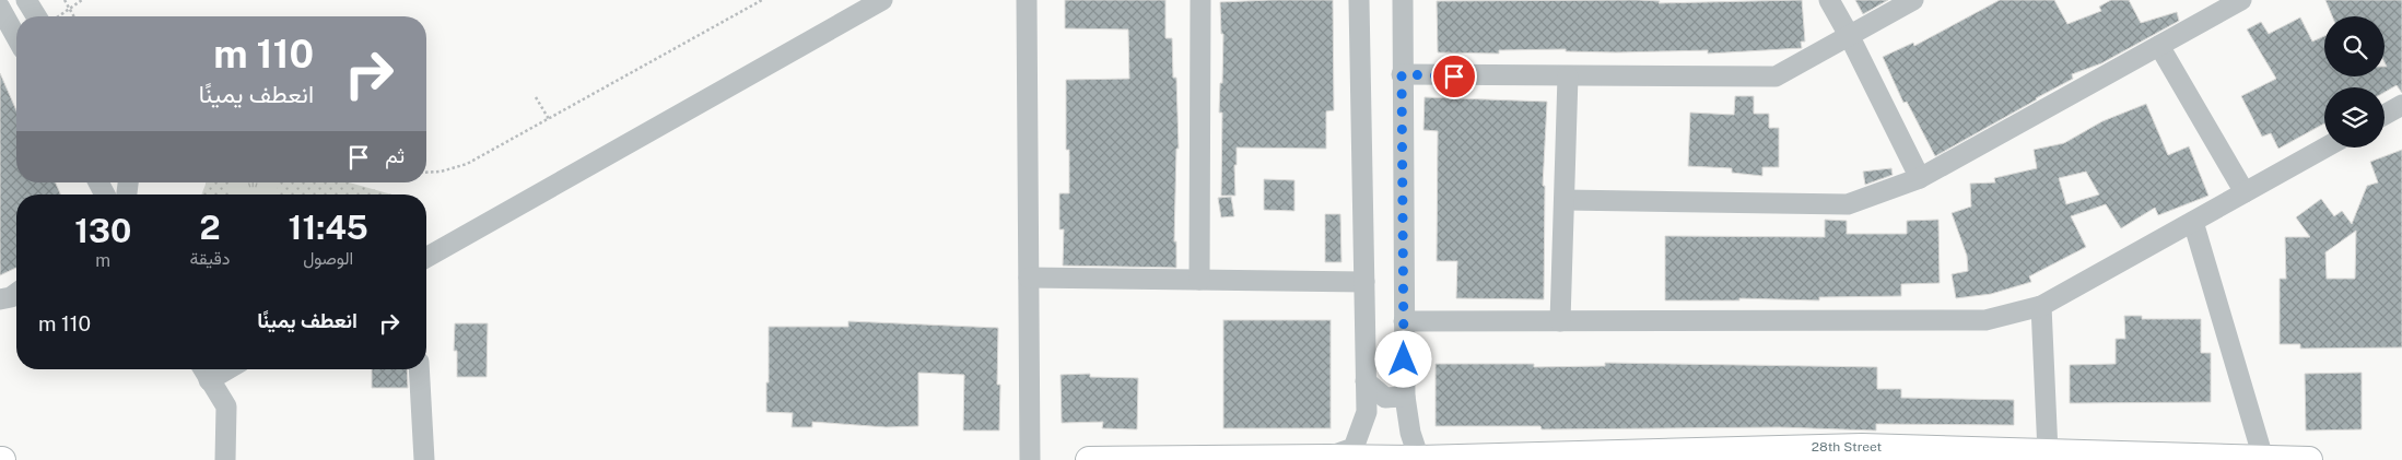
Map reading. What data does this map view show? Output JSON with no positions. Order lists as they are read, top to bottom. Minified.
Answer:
{"streets":{"main road":["28th Street"]},"page":{"turn":["110 m","انعطف يمينًا"],"then":"ثم","eta":["11:45","الوصول","2","دقيقة","130","m"],"list":[{"name":"انعطف يمينًا","value":"110 m"}]}}
